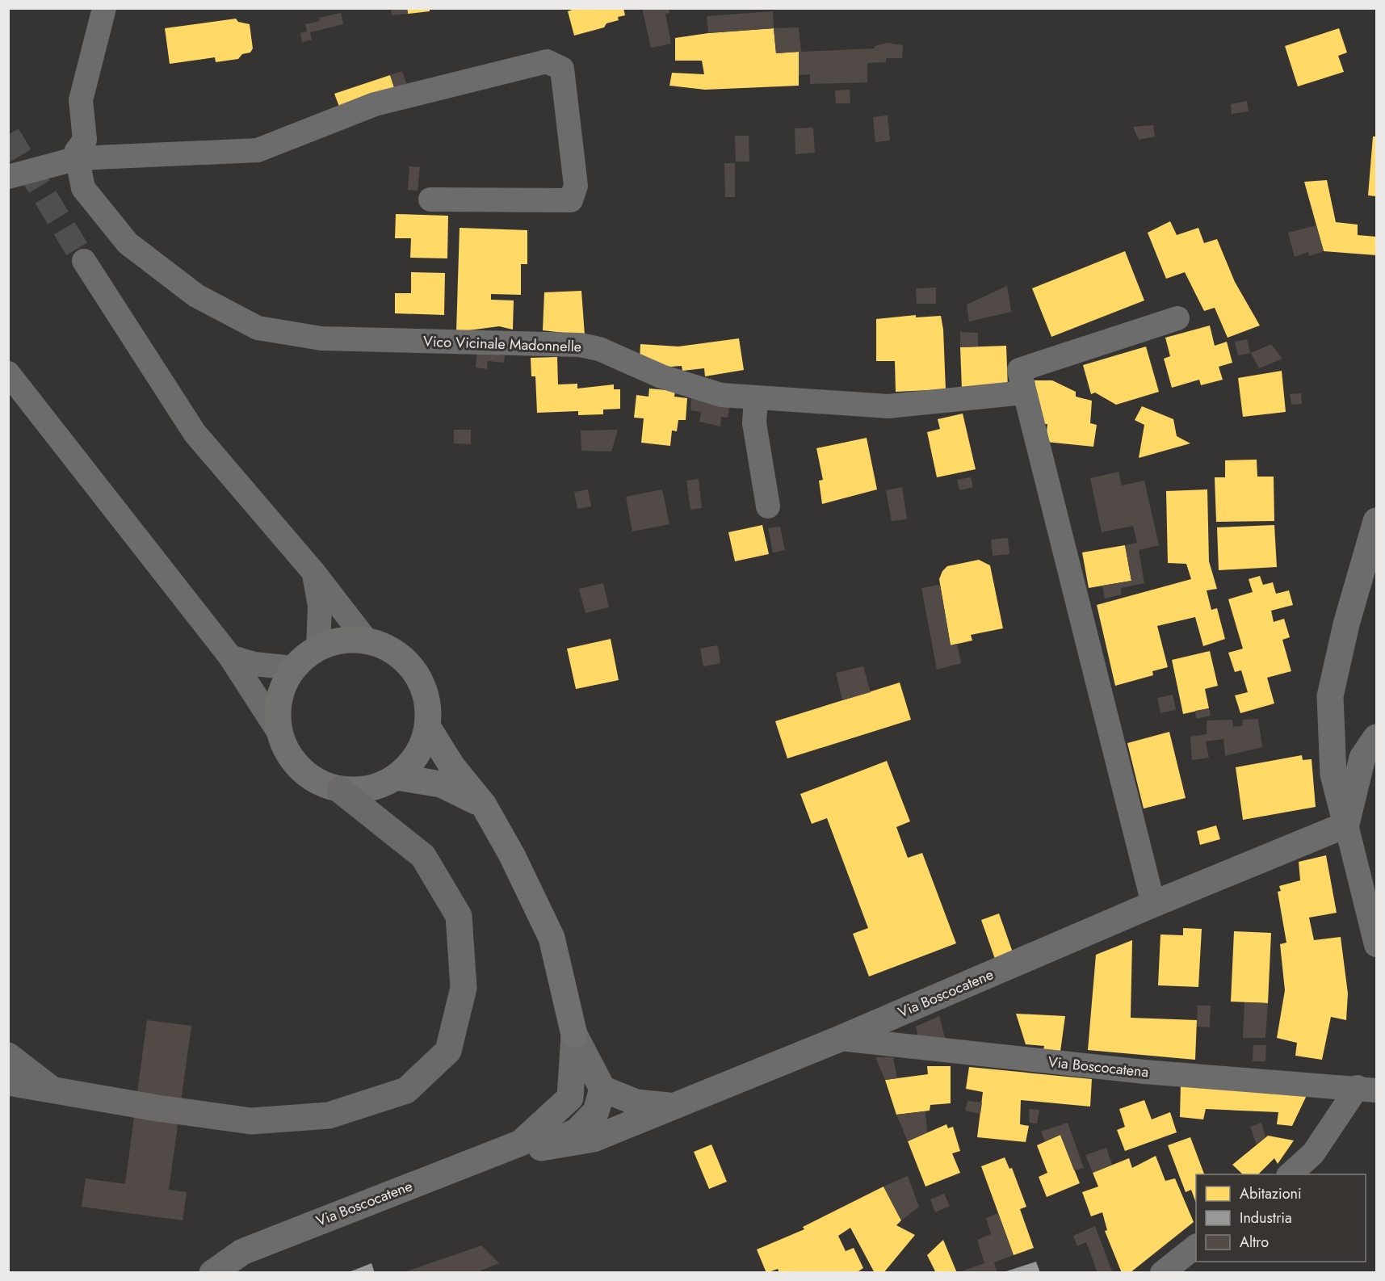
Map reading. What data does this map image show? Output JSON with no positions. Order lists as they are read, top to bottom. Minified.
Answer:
{"streets":{"street":["Vico Vicinale Madonnelle","Via Boscocatene","Via Boscocatena"]},"crossings":[["Via Boscocatene","Via Boscocatena"]],"legend":["Abitazioni","Industria","Altro"]}
